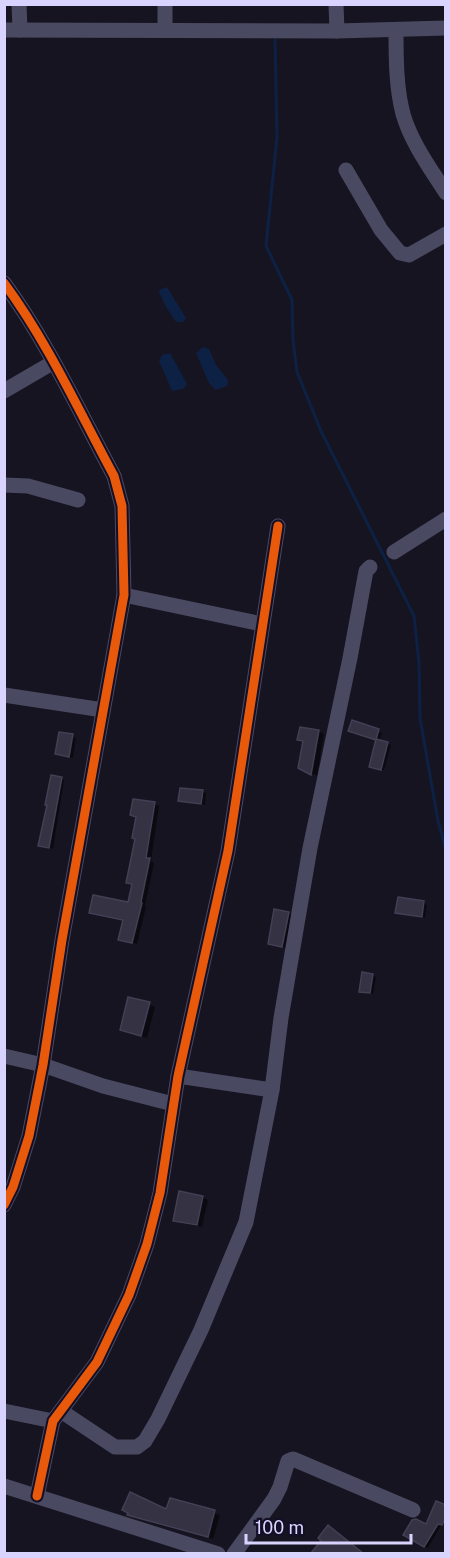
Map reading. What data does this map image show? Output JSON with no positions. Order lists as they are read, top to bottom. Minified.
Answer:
{"scale_bar":"100 m"}
